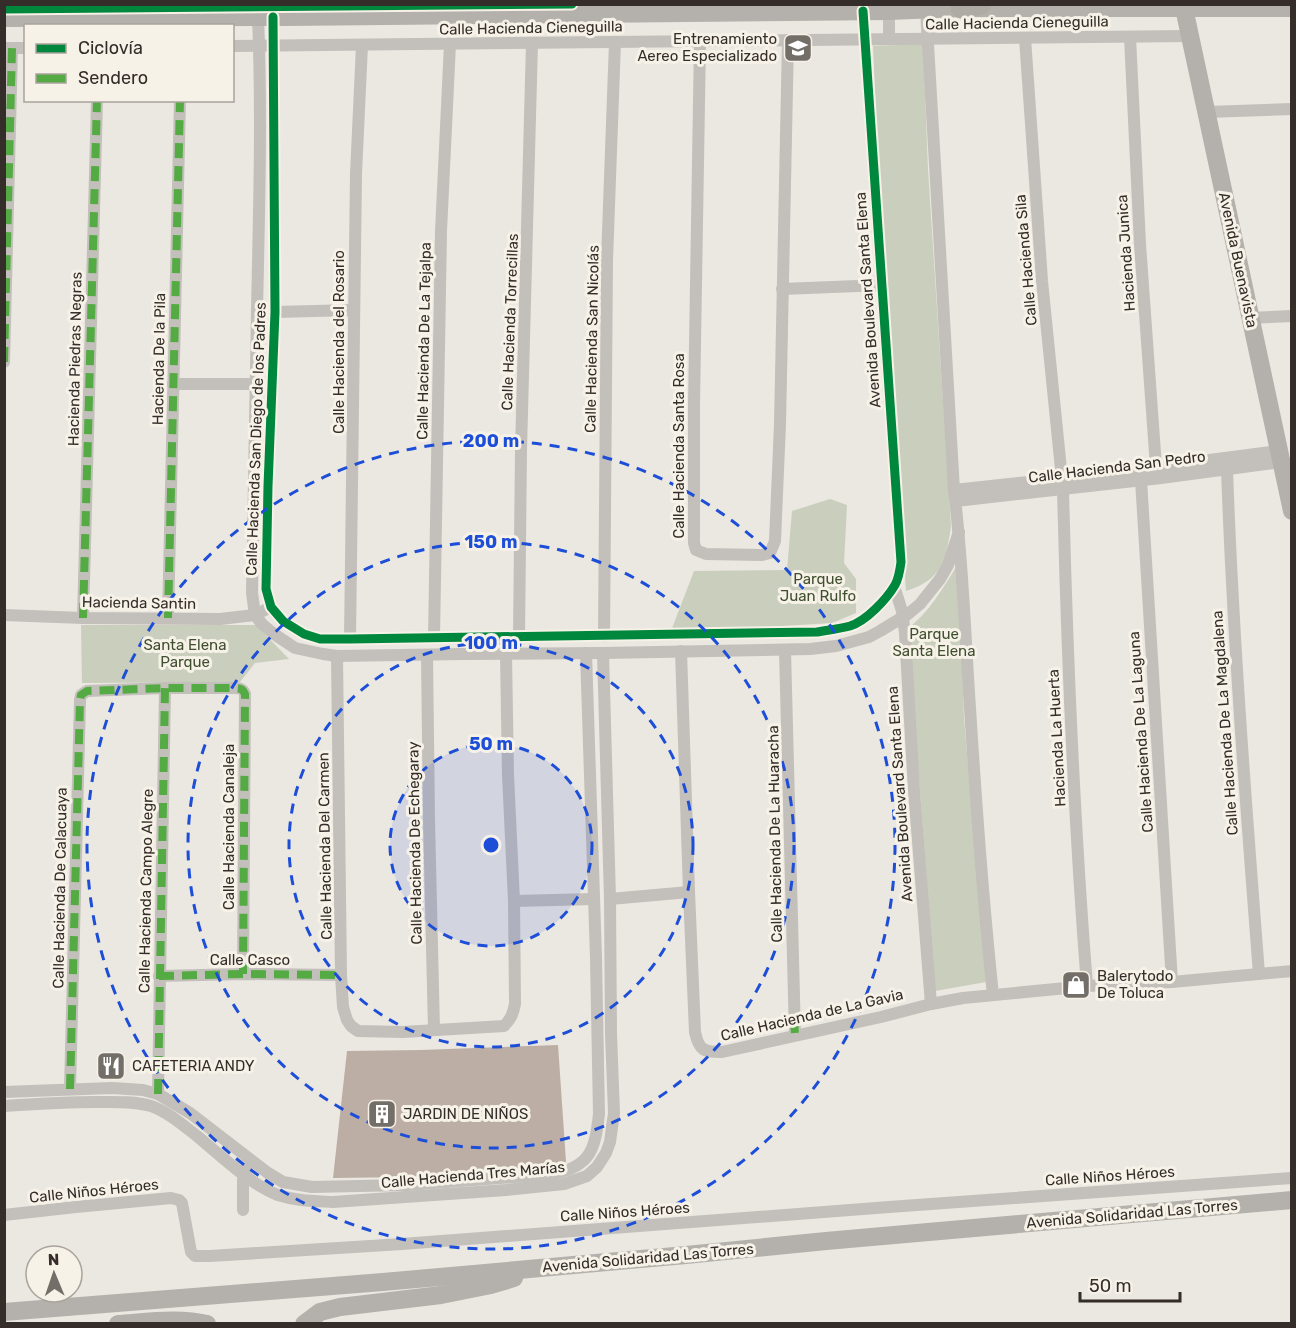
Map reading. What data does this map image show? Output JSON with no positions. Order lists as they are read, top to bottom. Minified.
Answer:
{"streets":{"main road":["Avenida Buenavista","Avenida Solidaridad Las Torres"],"street":["Calle Hacienda Cieneguilla","Hacienda Junica","Calle Hacienda Sila","Avenida Boulevard Santa Elena","Calle Hacienda Torrecillas","Calle Hacienda San Nicolás","Calle Hacienda De La Tejalpa","Calle Hacienda del Rosario","Hacienda Piedras Negras","Hacienda De la Pila","Calle Hacienda San Diego de los Padres","Calle Hacienda Santa Rosa","Calle Hacienda San Pedro","Hacienda Santin","Calle Hacienda De La Magdalena","Calle Hacienda De La Laguna","Hacienda La Huerta","Calle Hacienda Canaleja","Calle Hacienda De La Huaracha","Calle Hacienda De Echegaray","Calle Hacienda Del Carmen","Calle Hacienda De Calacuaya","Calle Hacienda Campo Alegre","Calle Casco","Calle Hacienda de La Gavia","Calle Hacienda Tres Marías","Calle Niños Héroes"]},"crossings":[["Calle Hacienda Cieneguilla","Hacienda Junica"],["Calle Hacienda Cieneguilla","Calle Hacienda Sila"],["Calle Hacienda Cieneguilla","Avenida Buenavista"],["Calle Hacienda Cieneguilla","Avenida Boulevard Santa Elena"],["Calle Hacienda Cieneguilla","Calle Hacienda Torrecillas"],["Calle Hacienda Cieneguilla","Calle Hacienda San Nicolás"],["Calle Hacienda Cieneguilla","Calle Hacienda De La Tejalpa"],["Calle Hacienda Cieneguilla","Calle Hacienda del Rosario"],["Calle Hacienda Cieneguilla","Calle Hacienda San Diego de los Padres"],["Calle Hacienda Cieneguilla","Calle Hacienda Santa Rosa"],["Hacienda Junica","Calle Hacienda San Pedro"],["Calle Hacienda Sila","Calle Hacienda San Pedro"],["Calle Hacienda Sila","Hacienda La Huerta"],["Avenida Buenavista","Calle Hacienda San Pedro"],["Avenida Boulevard Santa Elena","Calle Hacienda de La Gavia"],["Hacienda Piedras Negras","Hacienda Santin"],["Hacienda De la Pila","Hacienda Santin"],["Calle Hacienda San Diego de los Padres","Hacienda Santin"],["Calle Hacienda San Pedro","Calle Hacienda De La Magdalena"],["Calle Hacienda San Pedro","Calle Hacienda De La Laguna"],["Calle Hacienda San Pedro","Hacienda La Huerta"],["Calle Hacienda De La Magdalena","Calle Hacienda de La Gavia"],["Calle Hacienda De La Laguna","Calle Hacienda de La Gavia"],["Hacienda La Huerta","Calle Hacienda de La Gavia"],["Calle Hacienda Canaleja","Calle Hacienda De Calacuaya"],["Calle Hacienda Canaleja","Calle Hacienda Campo Alegre"],["Calle Hacienda Canaleja","Calle Casco"],["Calle Hacienda De La Huaracha","Calle Hacienda de La Gavia"],["Calle Hacienda De Echegaray","Calle Hacienda Del Carmen"],["Calle Hacienda Del Carmen","Calle Casco"],["Calle Hacienda De Calacuaya","Calle Hacienda Campo Alegre"],["Calle Hacienda De Calacuaya","Calle Hacienda Tres Marías"],["Calle Hacienda Campo Alegre","Calle Casco"],["Calle Hacienda Campo Alegre","Calle Hacienda Tres Marías"]],"parks":["Parque Juan Rulfo","Parque Santa Elena","Santa Elena Parque"],"places":{"school or university":["Entrenamiento Aereo Especializado"],"shop":["Balerytodo De Toluca"],"restaurant":["CAFETERIA ANDY"],"building":["JARDIN DE NIÑOS"]},"legend":["Ciclovía","Sendero"],"scale_bar":"50 m","north":"top","rings":["200 m","150 m","100 m","50 m"]}
